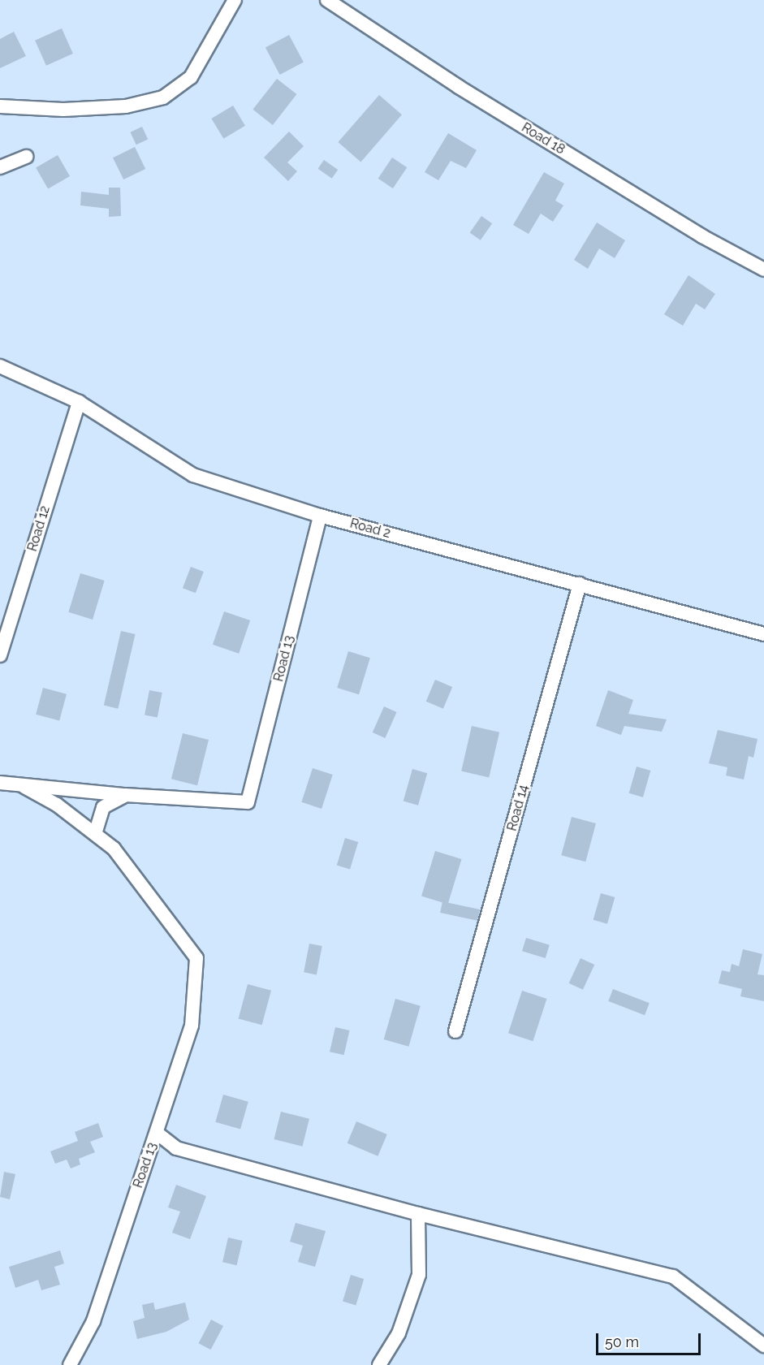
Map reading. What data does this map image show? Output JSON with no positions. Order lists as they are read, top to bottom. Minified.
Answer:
{"streets":{"street":["Road 18","Road 12","Road 2","Road 13","Road 14"]},"crossings":[["Road 12","Road 2"],["Road 2","Road 13"],["Road 2","Road 14"]],"scale_bar":"50 m"}
